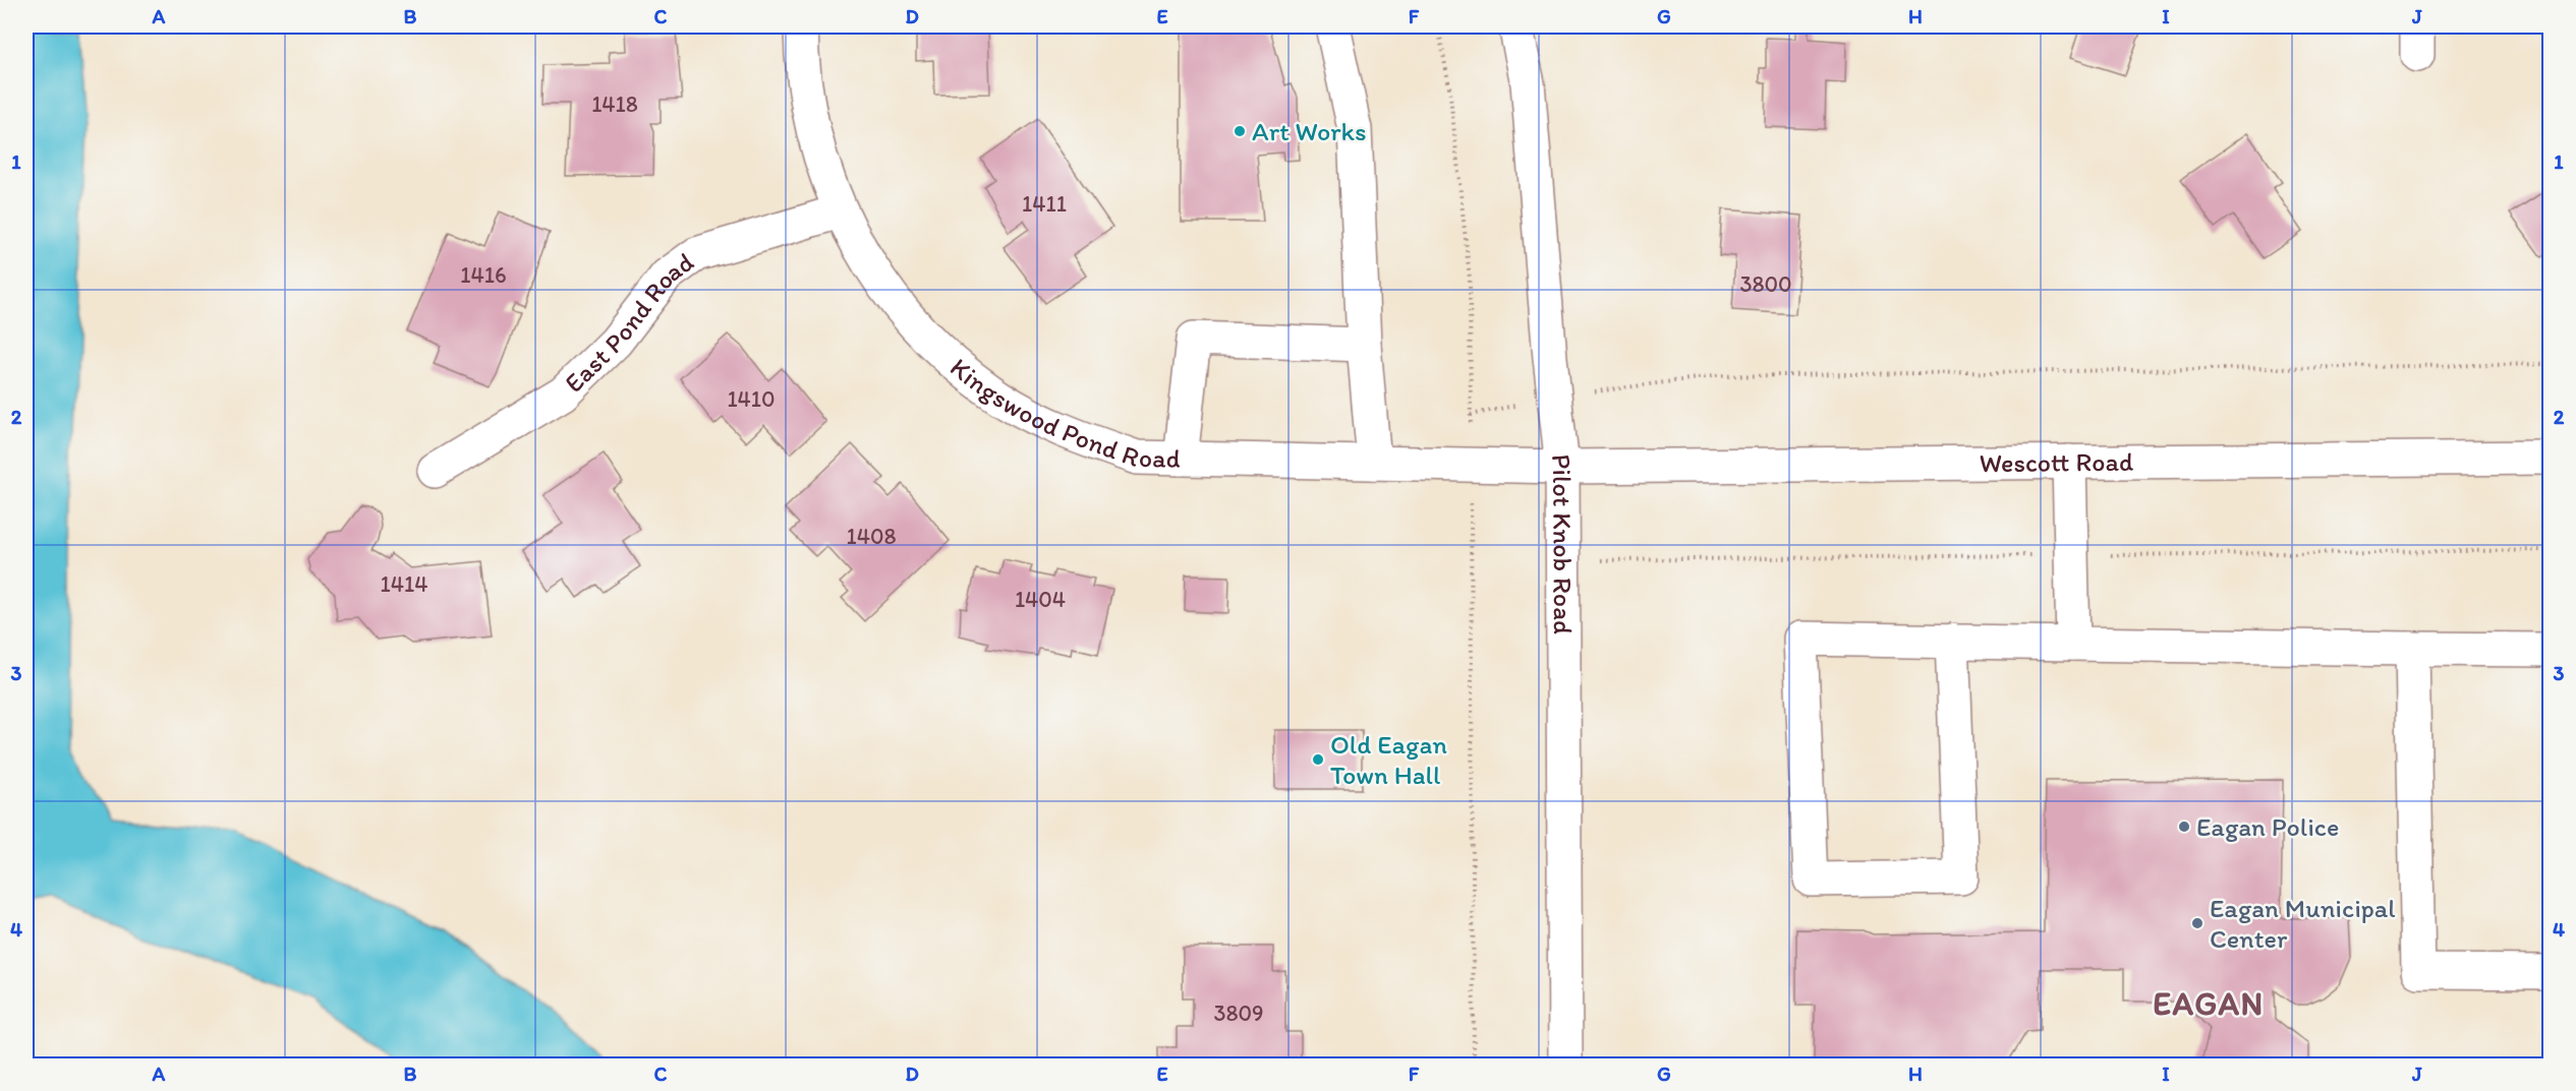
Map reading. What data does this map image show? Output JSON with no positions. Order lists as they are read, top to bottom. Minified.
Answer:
{"streets":{"street":["East Pond Road","Kingswood Pond Road","Wescott Road","Pilot Knob Road"]},"crossings":[["East Pond Road","Kingswood Pond Road"],["Kingswood Pond Road","Wescott Road"],["Kingswood Pond Road","Pilot Knob Road"],["Wescott Road","Pilot Knob Road"]],"districts":["EAGAN"],"places":["Art Works","Old Eagan Town Hall","Eagan Police","Eagan Municipal Center"],"house_numbers":["1418","1411","1416","3800","1410","1408","1414","1404","3809"],"grid":{"columns":["A","B","C","D","E","F","G","H","I","J"],"rows":["1","2","3","4"]}}
